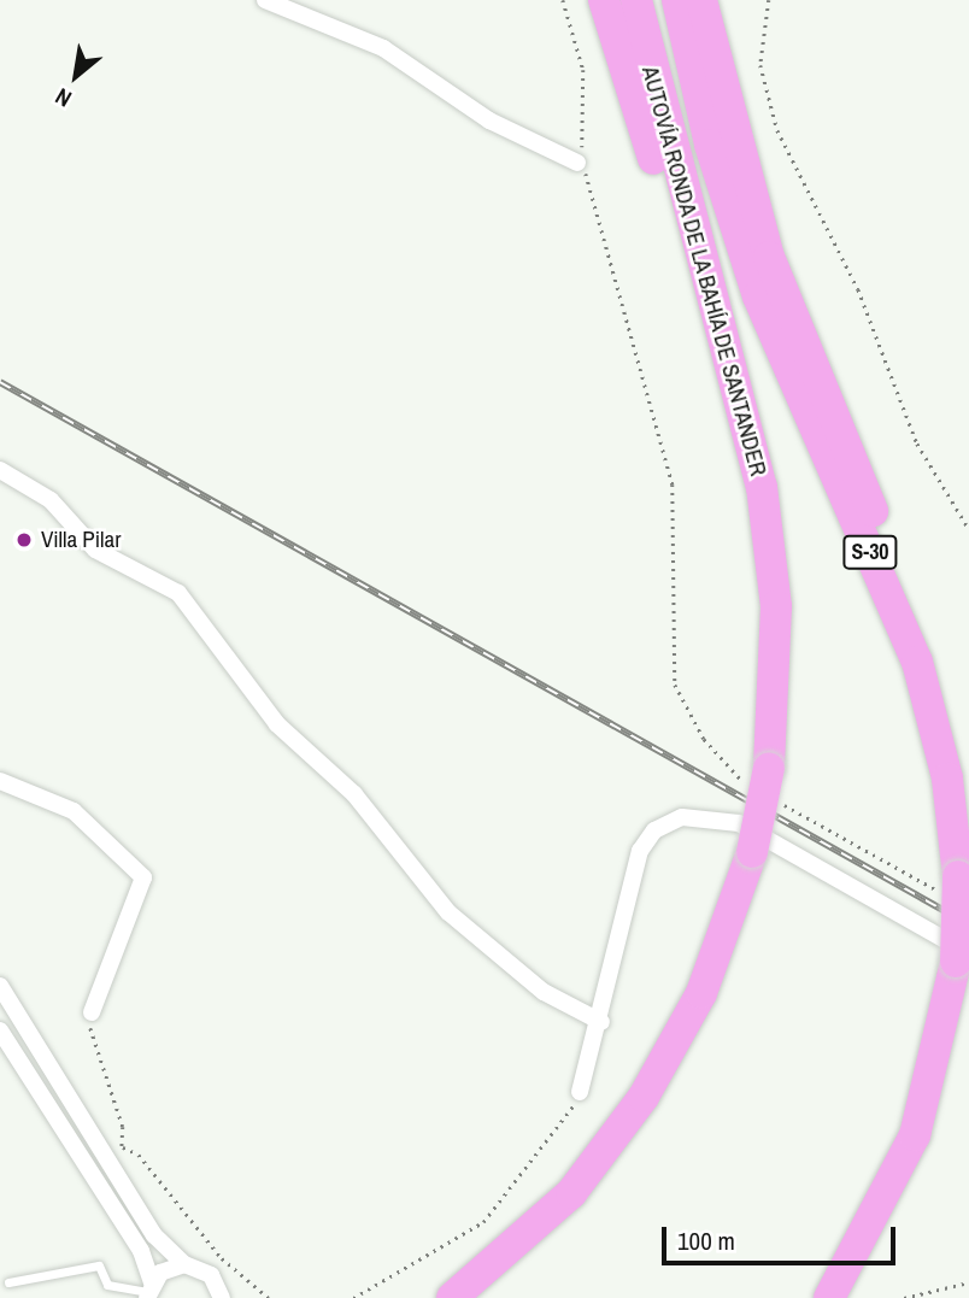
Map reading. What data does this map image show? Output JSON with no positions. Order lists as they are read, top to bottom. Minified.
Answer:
{"streets":{"highway":["AUTOVÍA RONDA DE LA BAHÍA DE SANTANDER","S-30"]},"places":["Villa Pilar"],"scale_bar":"100 m","north":"bottom left"}
